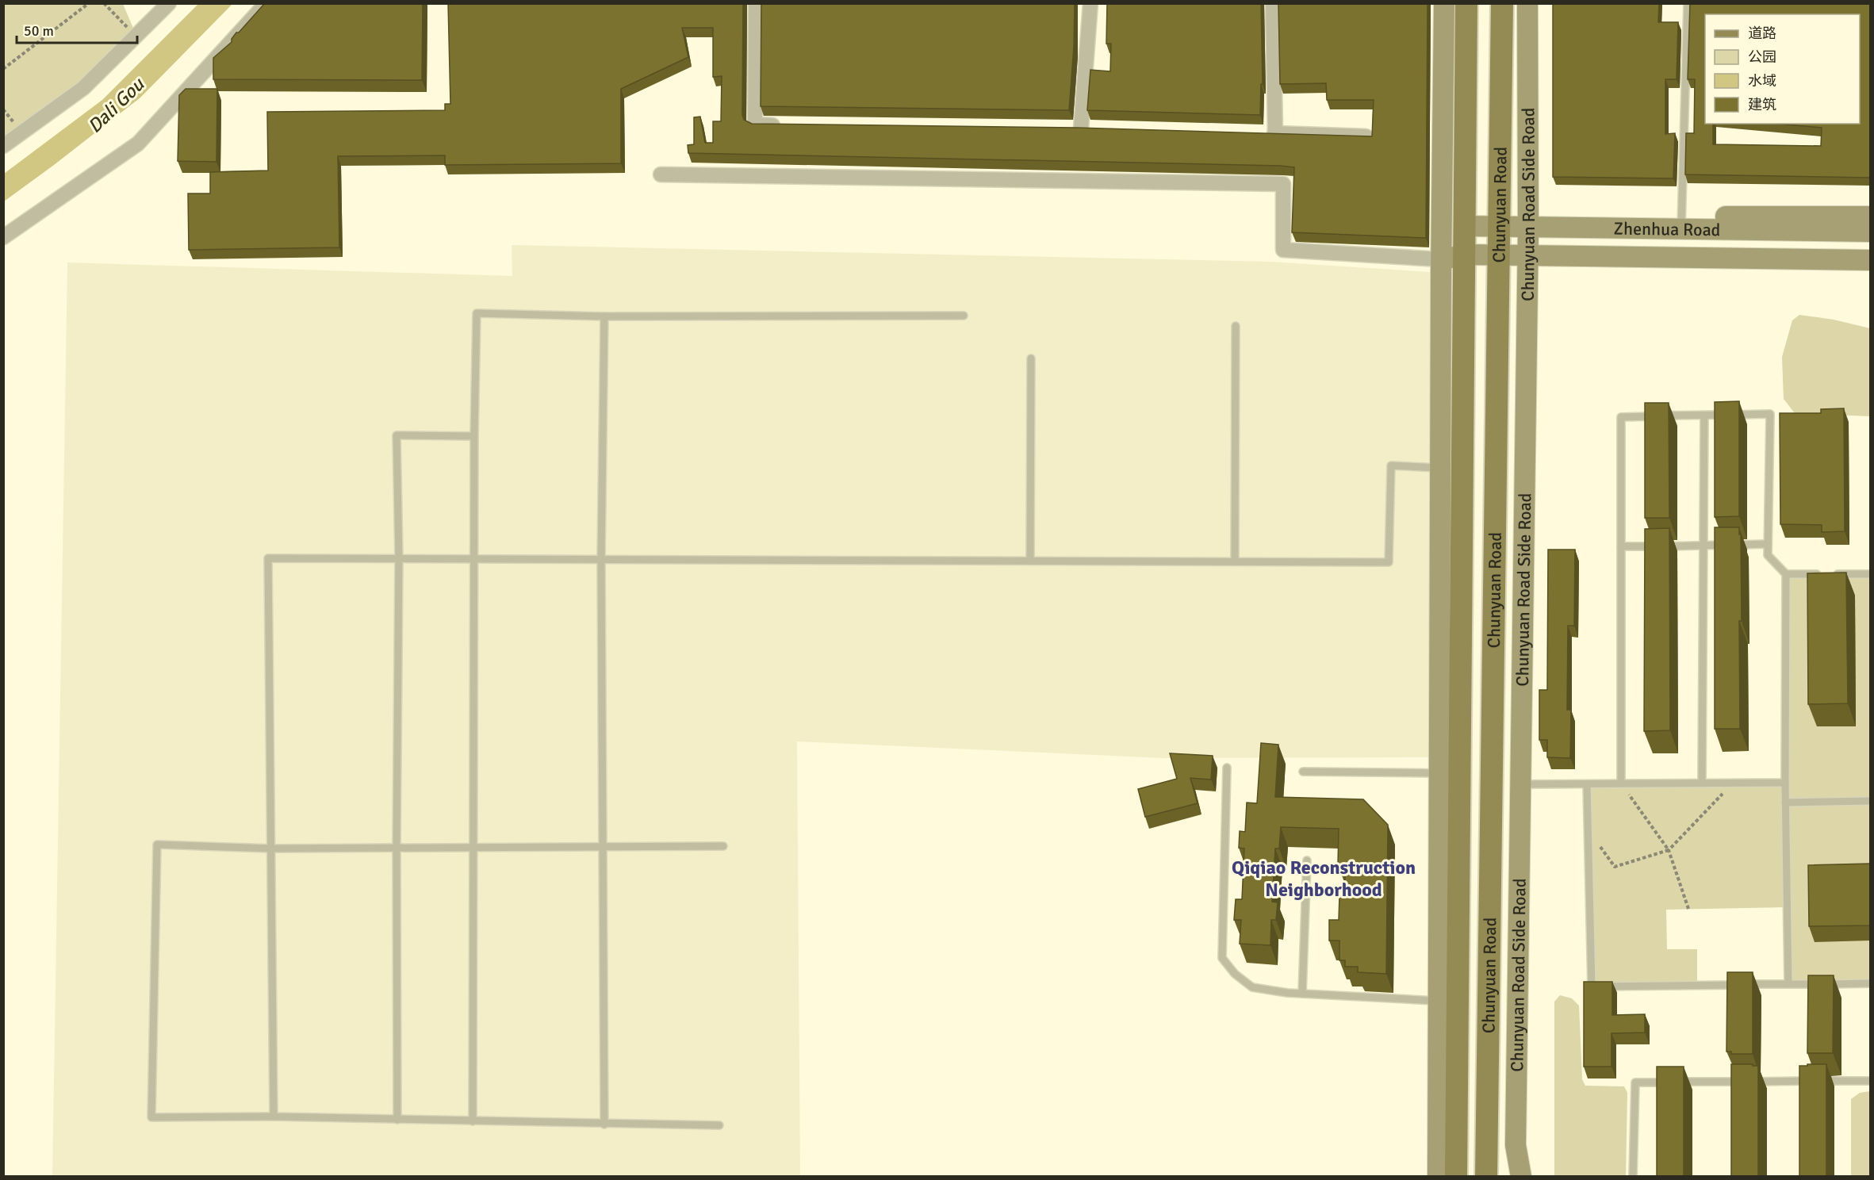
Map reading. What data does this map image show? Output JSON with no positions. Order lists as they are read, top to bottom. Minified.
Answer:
{"streets":{"main road":["Chunyuan Road"],"street":["Chunyuan Road Side Road","Zhenhua Road"]},"crossings":[["Chunyuan Road","Zhenhua Road"],["Chunyuan Road Side Road","Zhenhua Road"]],"districts":["Qiqiao Reconstruction Neighborhood"],"water":["Dali Gou"],"legend":["道路","公园","水域","建筑"],"scale_bar":"50 m"}
